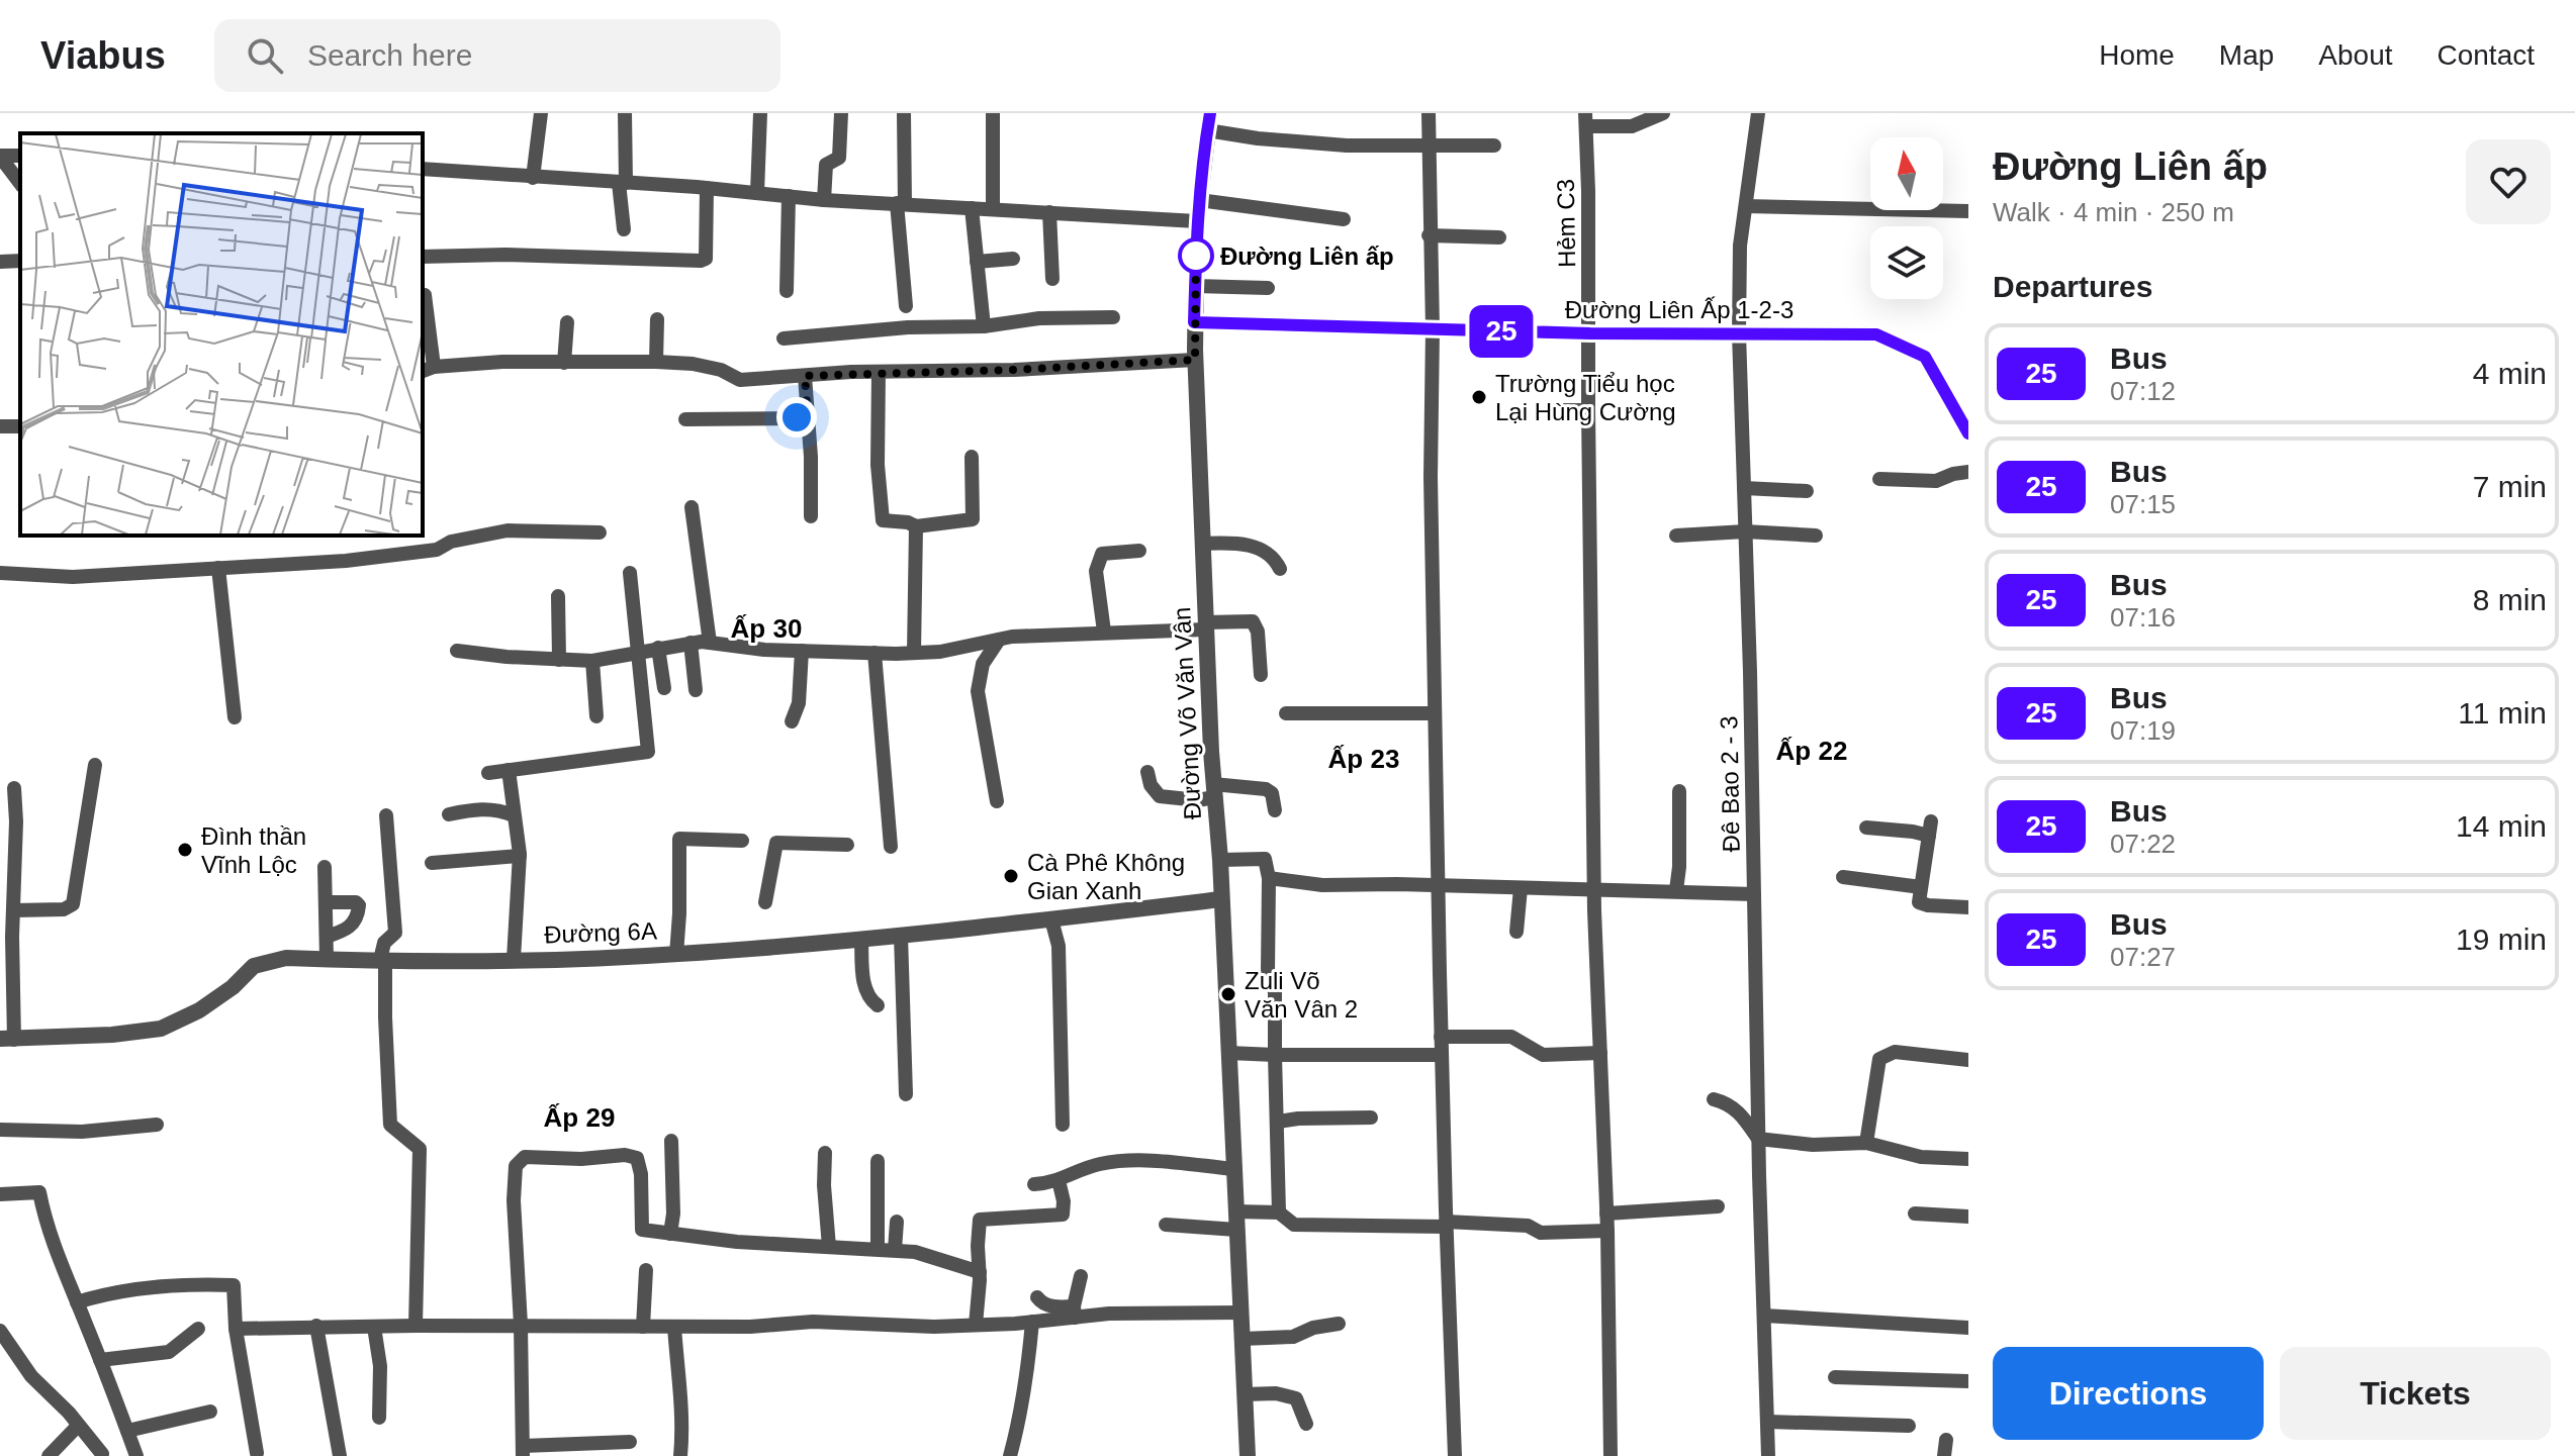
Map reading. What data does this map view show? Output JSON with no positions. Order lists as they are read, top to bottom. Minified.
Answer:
{"streets":{"street":["Hẻm C3","Đường Liên Ấp 1-2-3","Đường Võ Văn Vân","Đê Bao 2 - 3","Đường 6A"]},"crossings":[["Hẻm C3","Đường Liên Ấp 1-2-3"],["Đường Liên Ấp 1-2-3","Đường Võ Văn Vân"],["Đường Liên Ấp 1-2-3","Đê Bao 2 - 3"],["Đường Võ Văn Vân","Đường 6A"]],"districts":["Ấp 30","Ấp 22","Ấp 23","Ấp 29"],"places":["Đường Liên ấp","Trường Tiểu học Lại Hùng Cường","Đình thần Vĩnh Lộc","Cà Phê Không Gian Xanh","Zuli Võ Văn Vân 2"],"lines":["bus line 25"],"north":"top","page":{"header":"Viabus","search":"Search here","nav":["Home","Map","About","Contact"],"on_map":"25","heading":[["Đường Liên ấp","Walk · 4 min · 250 m"],"Departures"],"list":[{"mark":"25","name":"Bus","note":"07:12","value":"4 min"},{"mark":"25","name":"Bus","note":"07:15","value":"7 min"},{"mark":"25","name":"Bus","note":"07:16","value":"8 min"},{"mark":"25","name":"Bus","note":"07:19","value":"11 min"},{"mark":"25","name":"Bus","note":"07:22","value":"14 min"},{"mark":"25","name":"Bus","note":"07:27","value":"19 min"}],"buttons":["Directions","Tickets"]}}
